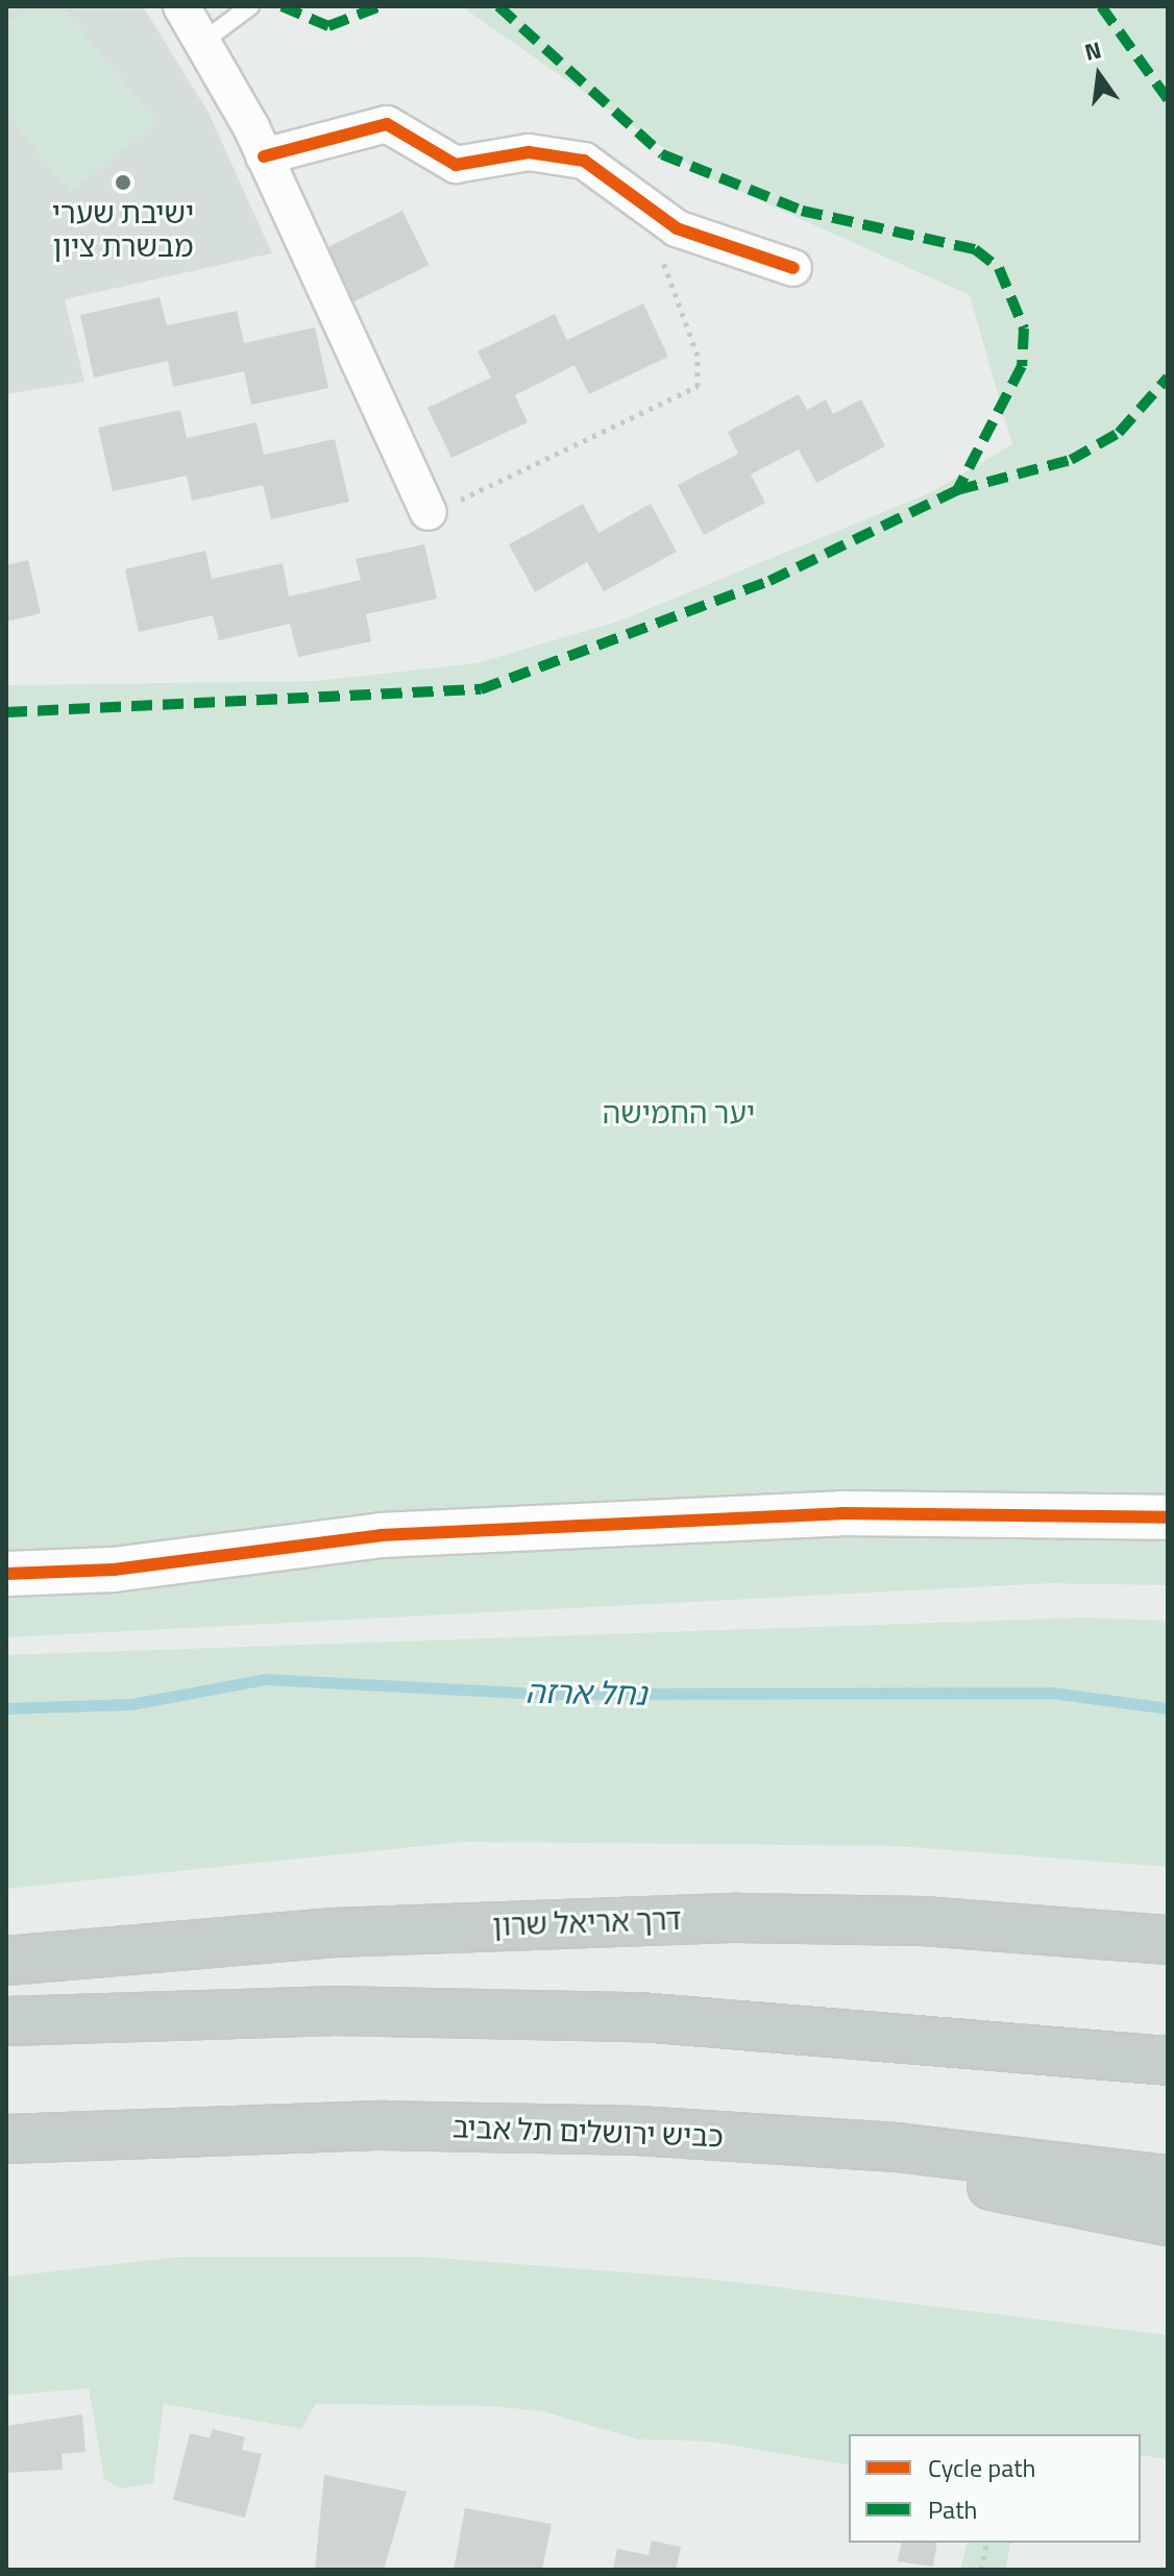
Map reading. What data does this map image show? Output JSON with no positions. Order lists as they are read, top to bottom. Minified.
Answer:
{"streets":{"highway":["דרך אריאל שרון","כביש ירושלים תל אביב"]},"water":["נחל ארזה"],"parks":["יער החמישה"],"places":["ישיבת שערי מבשרת ציון"],"legend":["Cycle path","Path"],"north":"top"}
